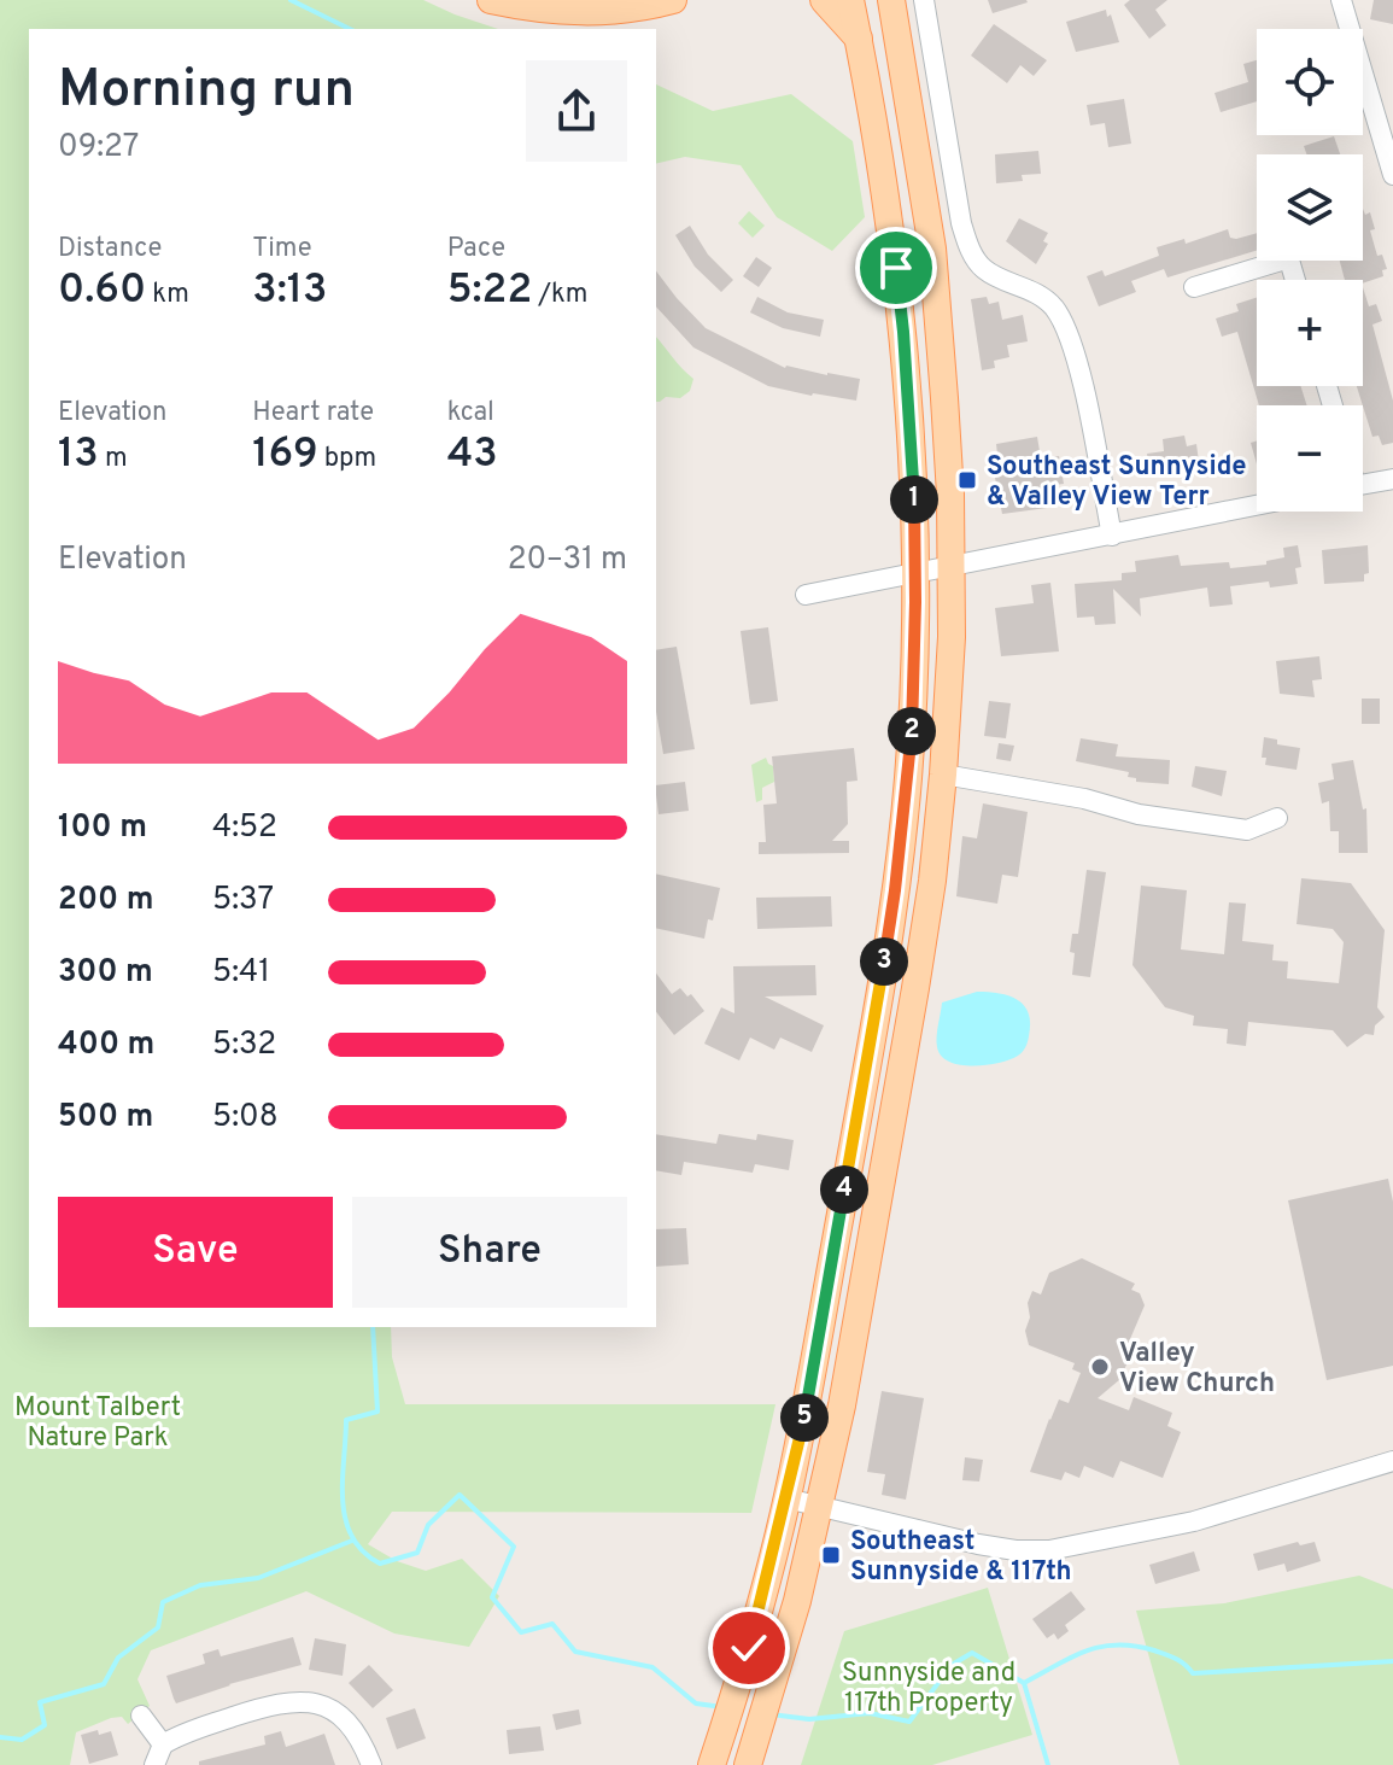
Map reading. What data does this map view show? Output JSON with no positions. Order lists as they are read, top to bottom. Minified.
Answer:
{"parks":["Mount Talbert Nature Park","Sunnyside and 117th Property"],"places":{"transit":["Southeast Sunnyside & Valley View Terr","Southeast Sunnyside & 117th"],"other":["Valley View Church"]},"page":{"map_buttons":["+","−"],"heading":["Morning run","09:27"],"stats":[["Distance","0.60 km"],["Time","3:13"],["Pace","5:22 /km"],["Elevation","13 m"],["Heart rate","169 bpm"],["kcal","43"]],"pins":["1","2","3","4","5"],"chart":["Elevation","20–31 m"],"list":[{"name":"100 m","note":"4:52"},{"name":"200 m","note":"5:37"},{"name":"300 m","note":"5:41"},{"name":"400 m","note":"5:32"},{"name":"500 m","note":"5:08"}],"buttons":["Save","Share"]}}
